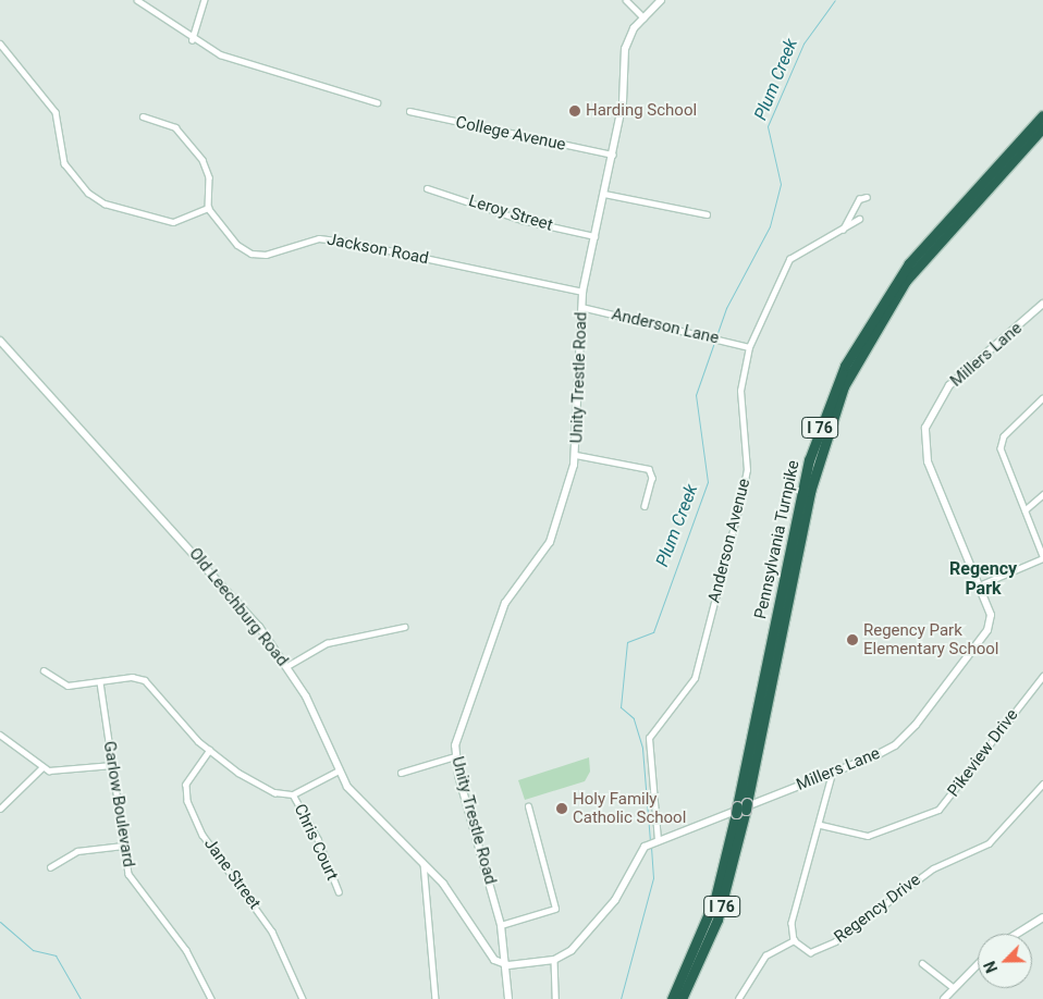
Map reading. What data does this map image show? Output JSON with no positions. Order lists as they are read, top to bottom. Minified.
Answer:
{"streets":{"highway":["I 76","Pennsylvania Turnpike"],"street":["College Avenue","Leroy Street","Jackson Road","Anderson Lane","Millers Lane","Unity Trestle Road","Anderson Avenue","Old Leechburg Road","Pikeview Drive","Garlow Boulevard","Chris Court","Jane Street","Regency Drive"]},"crossings":[["College Avenue","Unity Trestle Road"],["Leroy Street","Unity Trestle Road"],["Jackson Road","Unity Trestle Road"],["Anderson Lane","Unity Trestle Road"],["Anderson Lane","Anderson Avenue"],["Millers Lane","Anderson Avenue"],["Unity Trestle Road","Old Leechburg Road"]],"districts":["Regency Park"],"water":["Plum Creek"],"places":["Harding School","Regency Park Elementary School","Holy Family Catholic School"],"north":"bottom left"}
